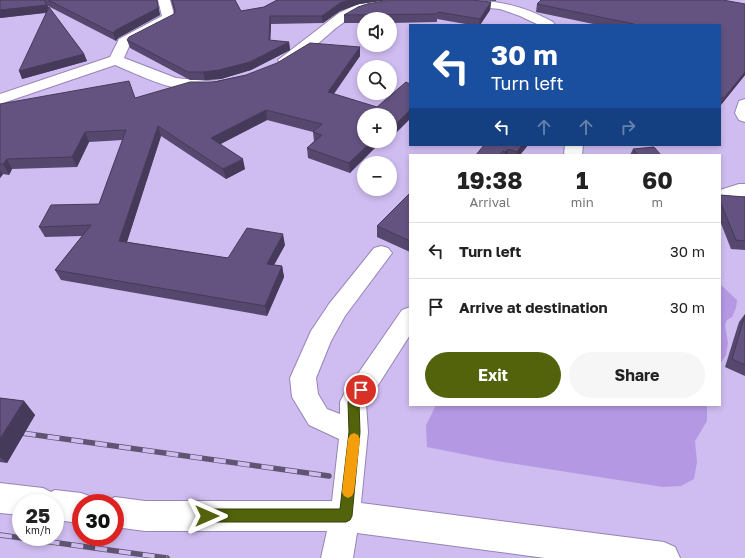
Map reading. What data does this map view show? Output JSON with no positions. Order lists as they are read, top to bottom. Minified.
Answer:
{"page":{"map_buttons":["+","−"],"turn":["30 m","Turn left"],"eta":["19:38","Arrival","1","min","60","m"],"list":[{"name":"Turn left","value":"30 m"},{"name":"Arrive at destination","value":"30 m"}],"buttons":["Exit","Share"],"speed":"25 km/h","limit":"30"}}
